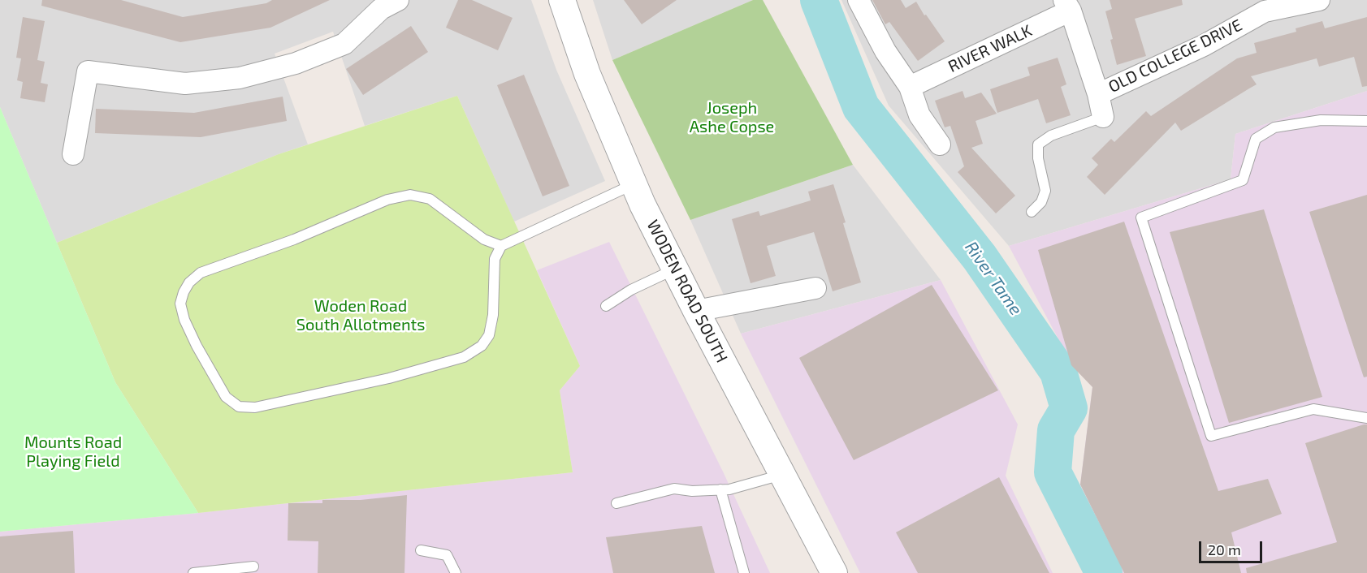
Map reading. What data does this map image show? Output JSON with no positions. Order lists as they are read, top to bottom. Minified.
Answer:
{"streets":{"street":["RIVER WALK","OLD COLLEGE DRIVE","WODEN ROAD SOUTH"]},"crossings":[["RIVER WALK","OLD COLLEGE DRIVE"]],"water":["River Tame"],"parks":["Joseph Ashe Copse","Woden Road South Allotments","Mounts Road Playing Field"],"scale_bar":"20 m"}
